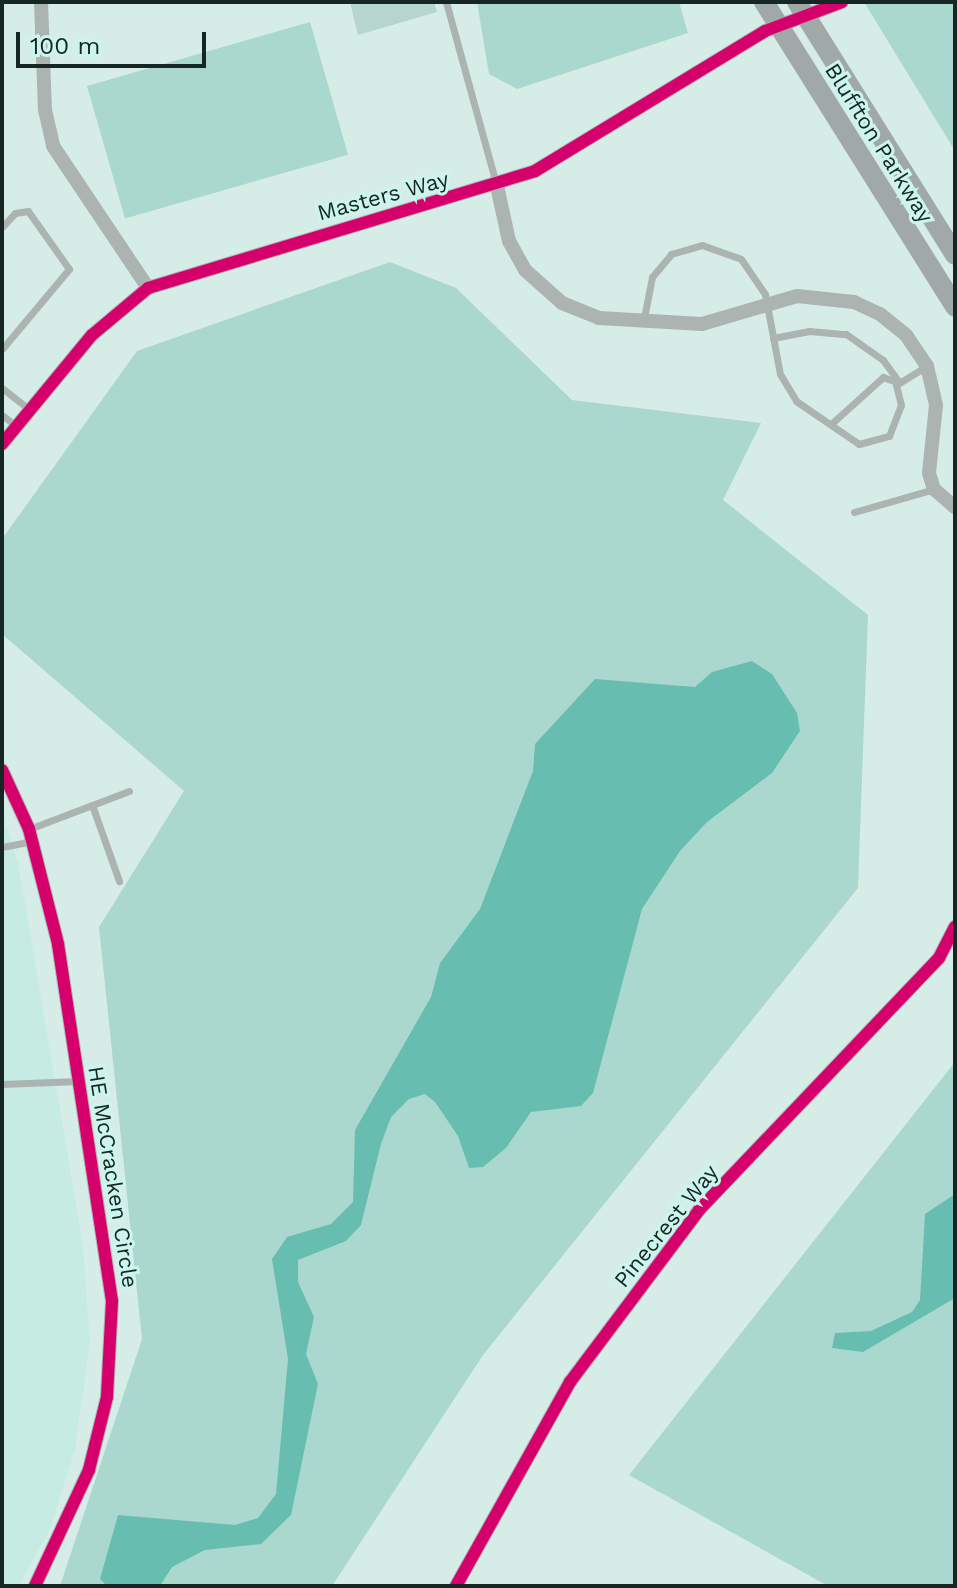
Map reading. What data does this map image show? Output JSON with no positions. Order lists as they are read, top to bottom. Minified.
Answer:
{"streets":{"main road":["Bluffton Parkway"],"street":["Masters Way","HE McCracken Circle","Pinecrest Way"]},"crossings":[["Bluffton Parkway","Masters Way"]],"scale_bar":"100 m"}
